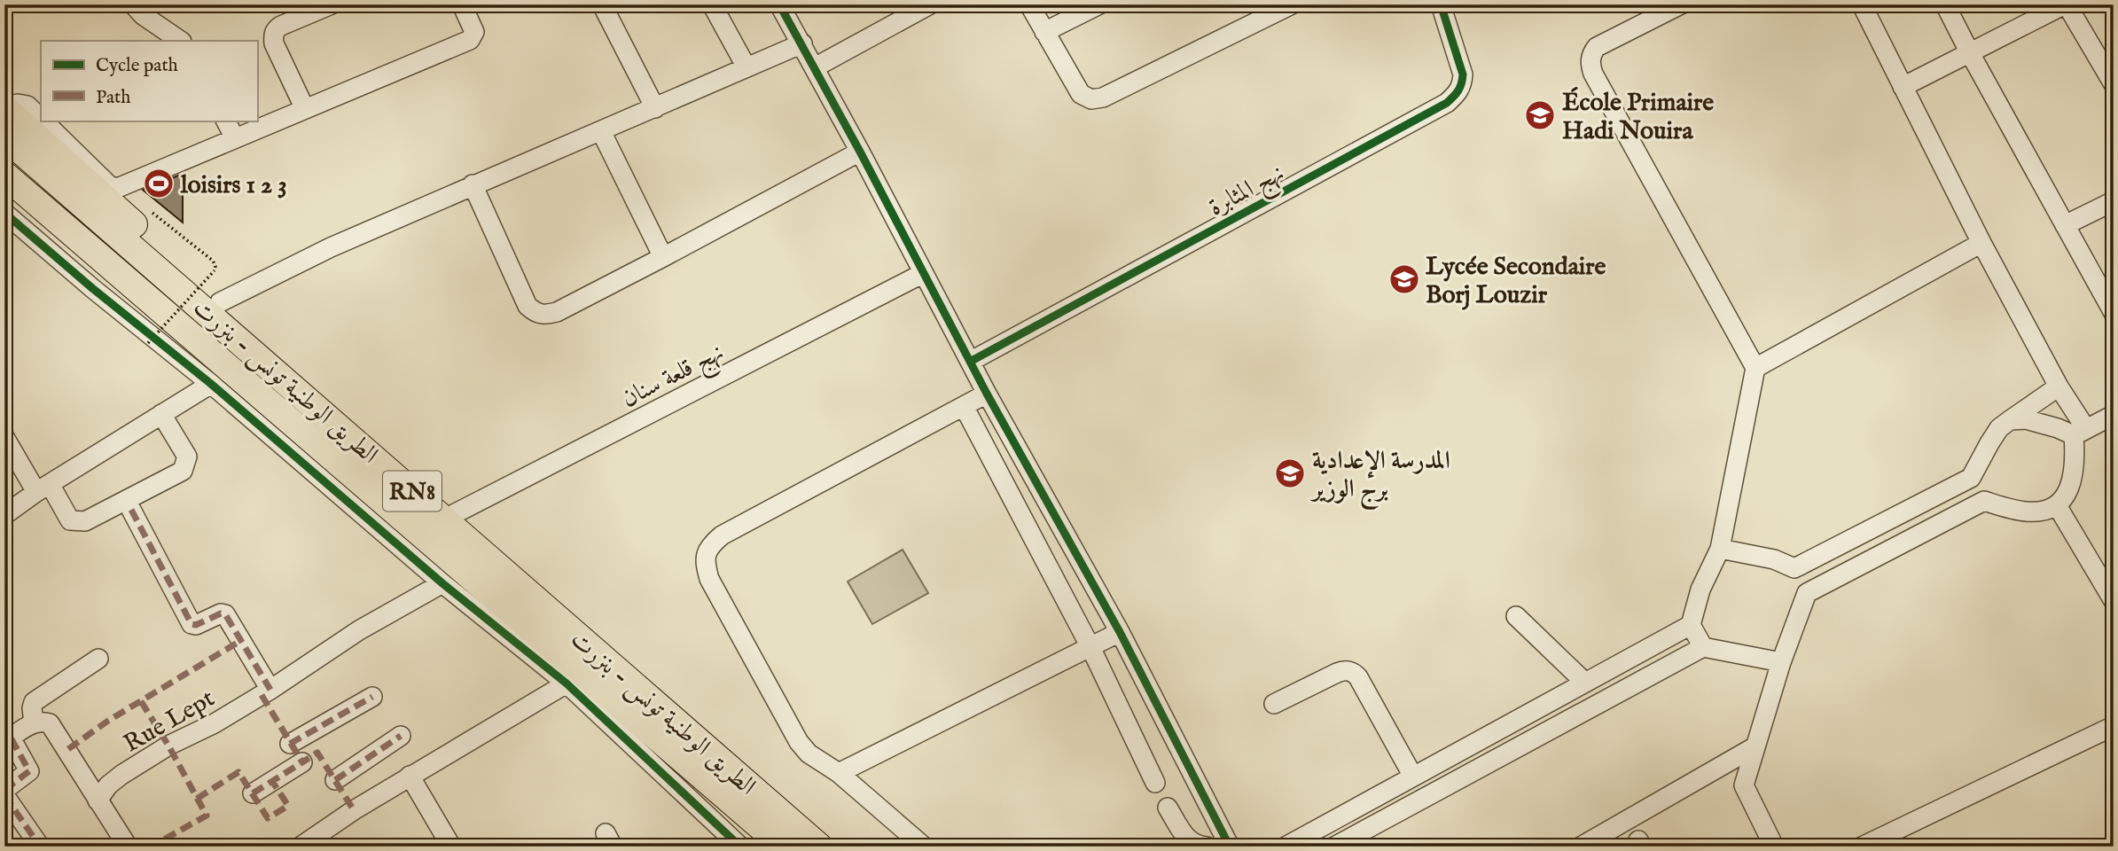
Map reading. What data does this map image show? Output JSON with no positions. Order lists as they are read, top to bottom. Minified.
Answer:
{"streets":{"highway":["الطريق الوطنية تونس - بنزرت","RN8"],"street":["نهج المثابرة","نهج قلعة سنان","Rue Lept"]},"crossings":[["نهج قلعة سنان","الطريق الوطنية تونس - بنزرت"],["الطريق الوطنية تونس - بنزرت","RN8"]],"places":{"school or university":["École Primaire Hadi Nouira","Lycée Secondaire Borj Louzir","المدرسة الإعدادية برج الوزير"],"sports":["loisirs 1 2 3"]},"legend":["Cycle path","Path"]}
